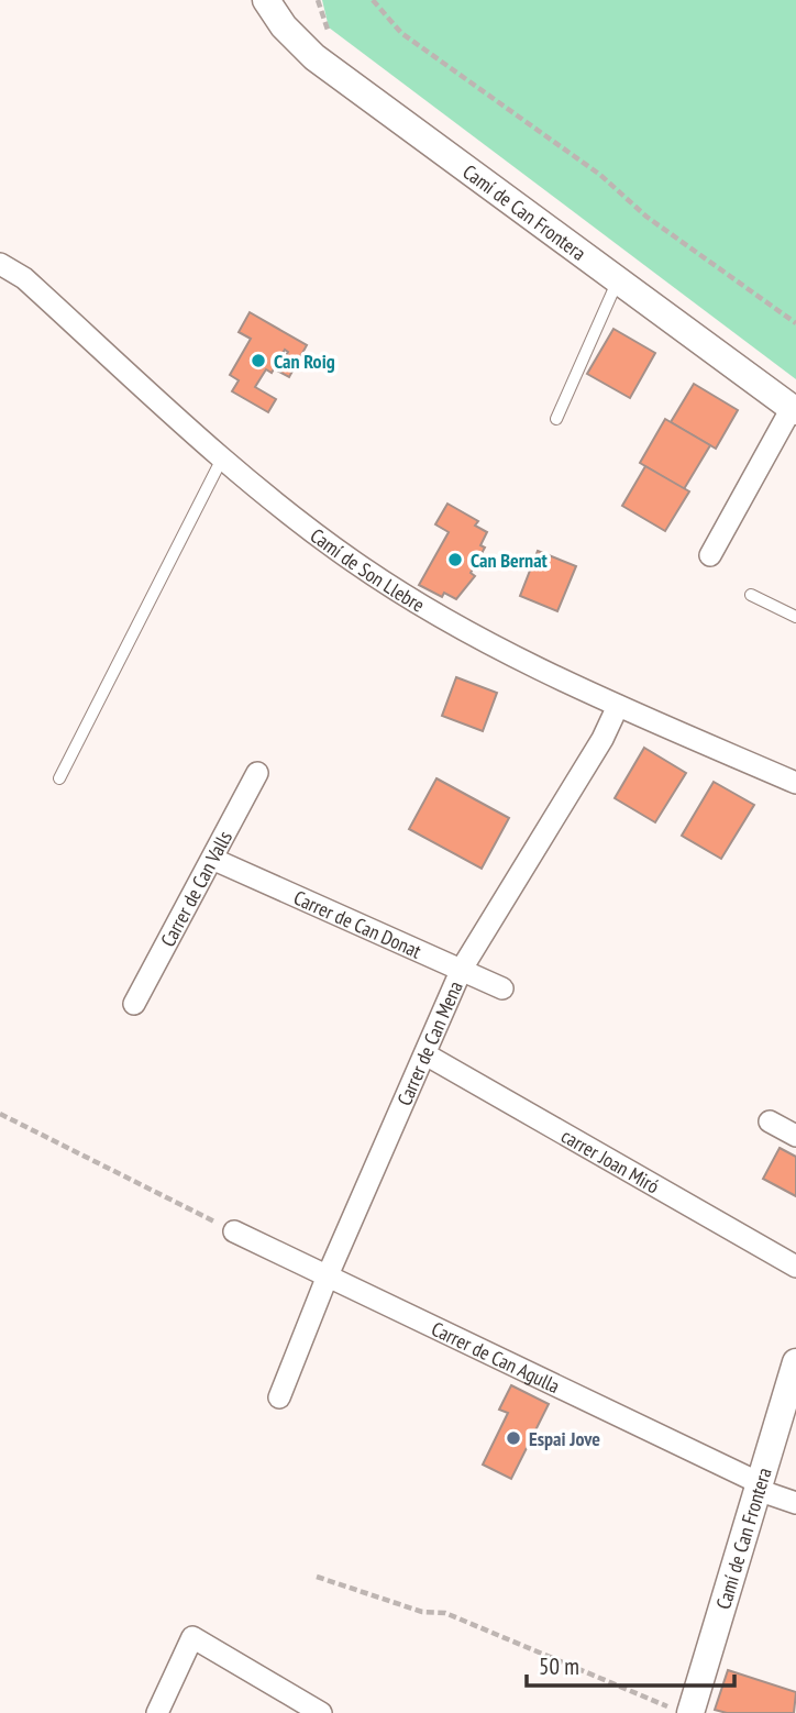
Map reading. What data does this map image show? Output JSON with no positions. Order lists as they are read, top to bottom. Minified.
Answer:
{"streets":{"street":["Camí de Can Frontera","Camí de Son Llebre","Carrer de Can Valls","Carrer de Can Donat","Carrer de Can Mena","carrer Joan Miró","Carrer de Can Agulla"]},"crossings":[["Camí de Can Frontera","Carrer de Can Agulla"],["Camí de Son Llebre","Carrer de Can Mena"],["Carrer de Can Valls","Carrer de Can Donat"],["Carrer de Can Donat","Carrer de Can Mena"],["Carrer de Can Mena","carrer Joan Miró"],["Carrer de Can Mena","Carrer de Can Agulla"]],"places":["Can Roig","Can Bernat","Espai Jove"],"scale_bar":"50 m"}
